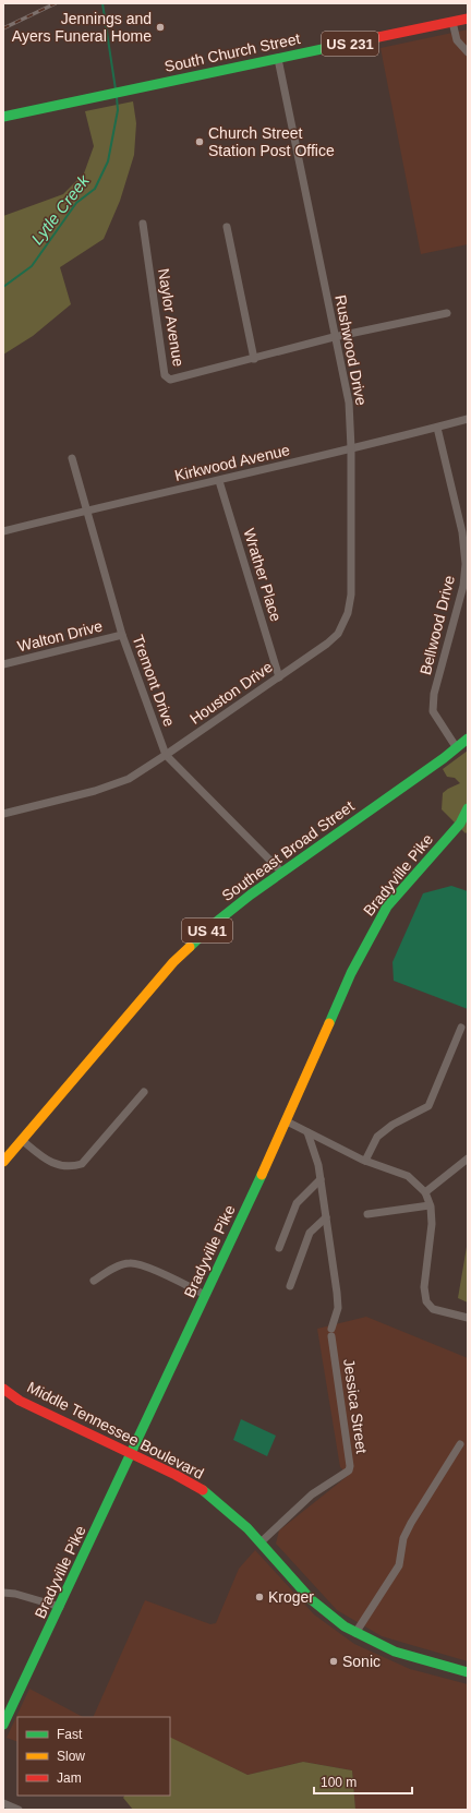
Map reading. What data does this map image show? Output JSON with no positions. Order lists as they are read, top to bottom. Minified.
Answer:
{"streets":{"main road":["US 231","South Church Street","Southeast Broad Street","Bradyville Pike","US 41","Middle Tennessee Boulevard"],"street":["Naylor Avenue","Rushwood Drive","Kirkwood Avenue","Wrather Place","Bellwood Drive","Walton Drive","Tremont Drive","Houston Drive","Jessica Street"]},"crossings":[["South Church Street","Rushwood Drive"],["Naylor Avenue","Rushwood Drive"],["Rushwood Drive","Kirkwood Avenue"],["Rushwood Drive","Houston Drive"],["Kirkwood Avenue","Wrather Place"],["Kirkwood Avenue","Bellwood Drive"],["Kirkwood Avenue","Tremont Drive"],["Wrather Place","Houston Drive"],["Bellwood Drive","Southeast Broad Street"],["Walton Drive","Tremont Drive"],["Tremont Drive","Houston Drive"],["Tremont Drive","Southeast Broad Street"],["Bradyville Pike","Middle Tennessee Boulevard"],["Jessica Street","Middle Tennessee Boulevard"]],"water":["Lytle Creek"],"places":["Jennings and Ayers Funeral Home","Church Street Station Post Office","Kroger","Sonic"],"legend":["Fast","Slow","Jam"],"scale_bar":"100 m"}
